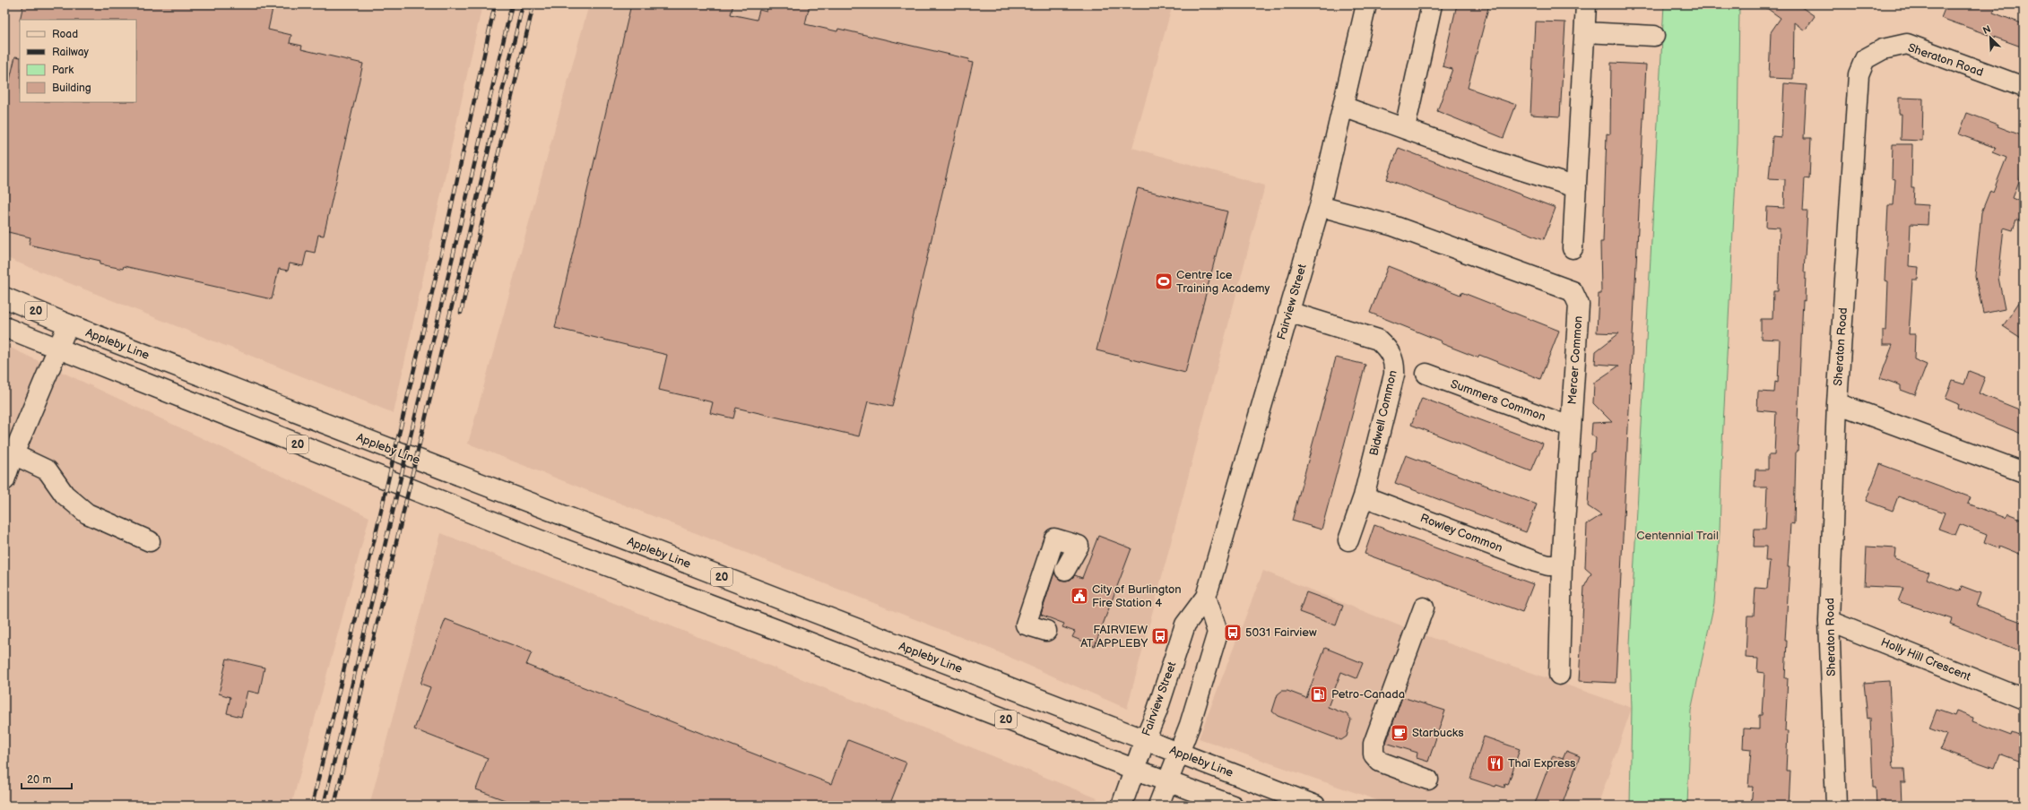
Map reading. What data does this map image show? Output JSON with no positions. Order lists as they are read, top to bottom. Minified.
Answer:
{"streets":{"street":["Sheraton Road","Fairview Street","20","Appleby Line","Mercer Common","Summers Common","Bidwell Common","Rowley Common","Holly Hill Crescent"]},"crossings":[["Sheraton Road","Holly Hill Crescent"],["Fairview Street","20"],["Fairview Street","Appleby Line"],["Fairview Street","Mercer Common"],["Fairview Street","Bidwell Common"],["Mercer Common","Summers Common"],["Mercer Common","Rowley Common"],["Bidwell Common","Rowley Common"]],"parks":["Centennial Trail"],"places":{"sports":["Centre Ice Training Academy"],"public building":["City of Burlington Fire Station 4"],"bus stop":["5031 Fairview","FAIRVIEW AT APPLEBY"],"fuel station":["Petro-Canada"],"cafe":["Starbucks"],"restaurant":["Thaï Express"]},"legend":["Road","Railway","Park","Building"],"scale_bar":"20 m","north":"top left"}
